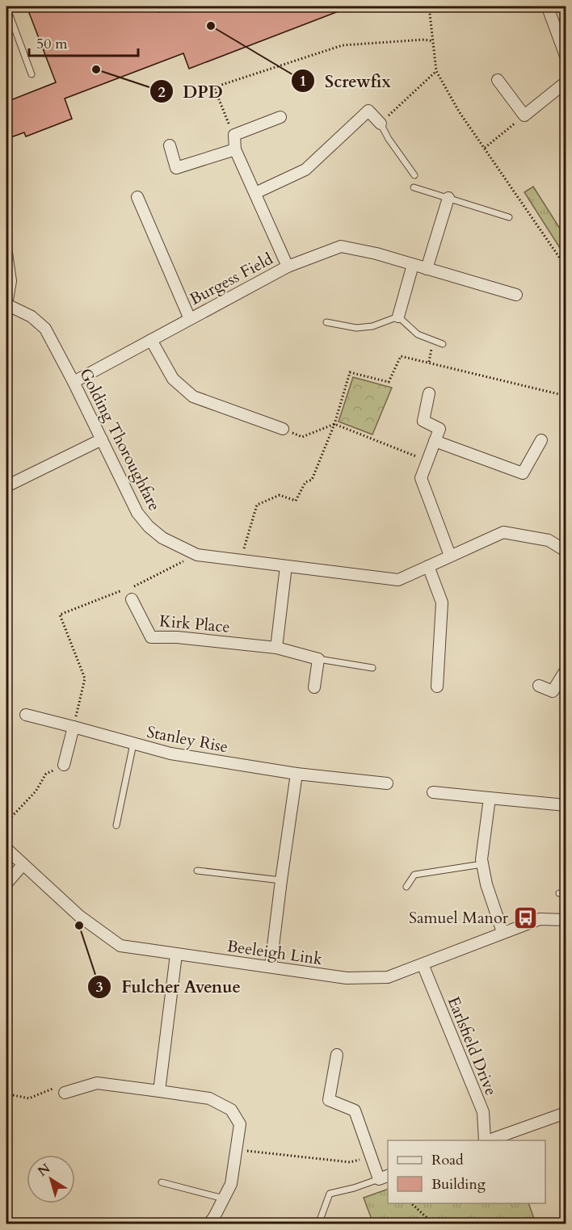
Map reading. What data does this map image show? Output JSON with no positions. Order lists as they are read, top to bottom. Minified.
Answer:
{"streets":{"street":["Burgess Field","Golding Thoroughfare","Kirk Place","Stanley Rise","Beeleigh Link","Earlsfield Drive"]},"crossings":[["Burgess Field","Golding Thoroughfare"],["Beeleigh Link","Earlsfield Drive"]],"places":{"other":["Screwfix","DPD","Fulcher Avenue"],"bus stop":["Samuel Manor"]},"legend":["Road","Building"],"scale_bar":"50 m","north":"top left"}
